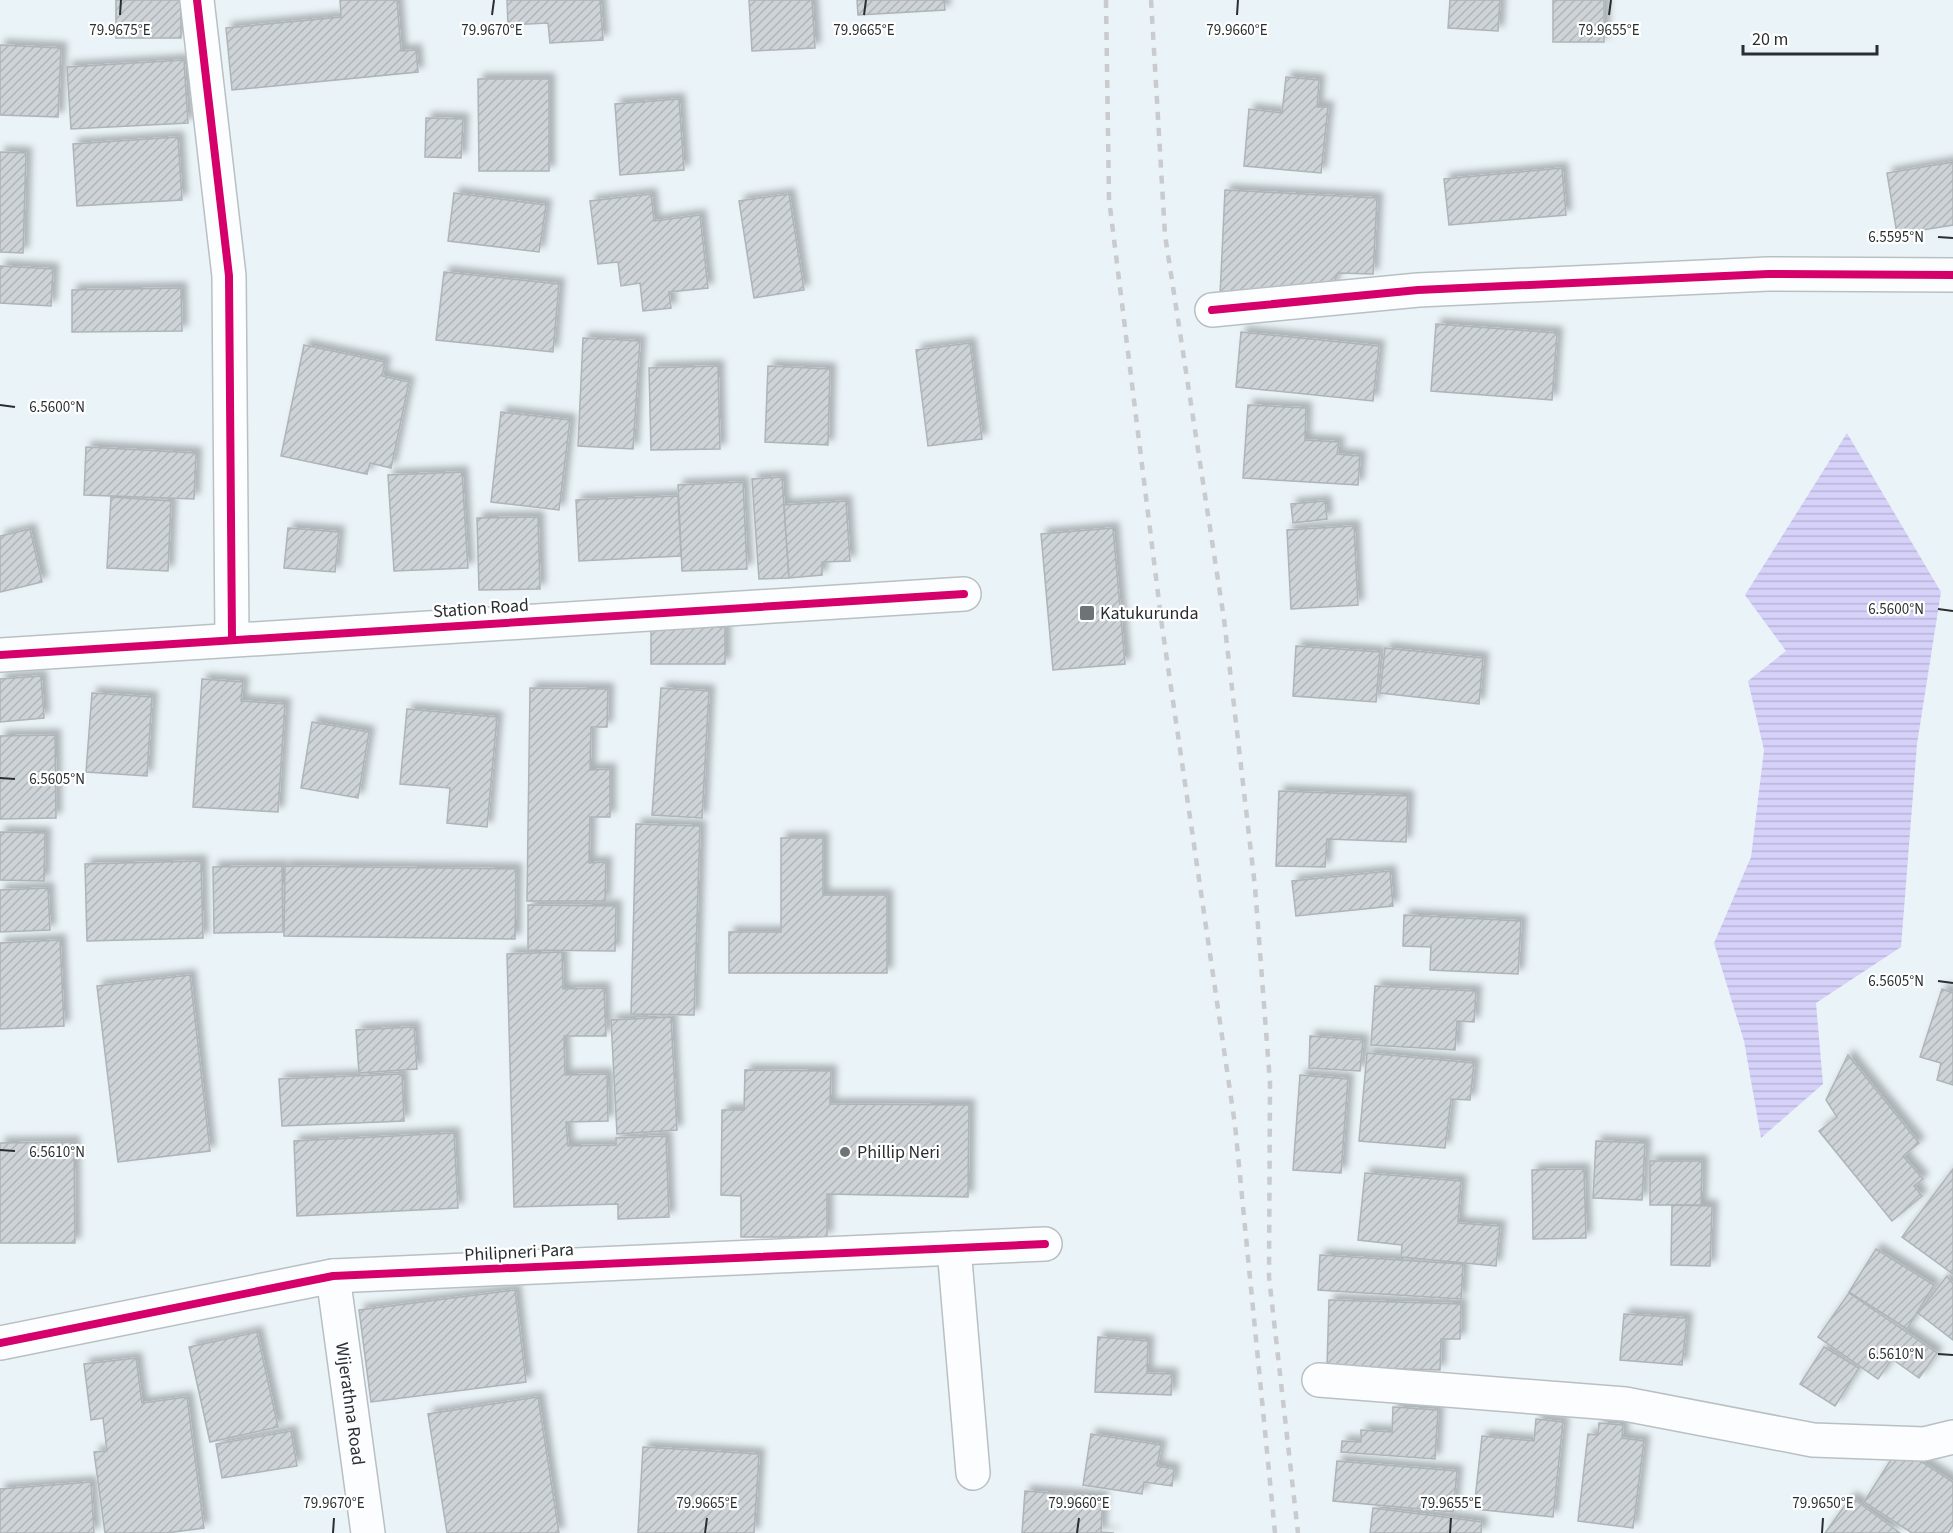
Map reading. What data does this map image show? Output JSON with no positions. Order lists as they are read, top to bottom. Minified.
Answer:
{"streets":{"street":["Station Road","Philipneri Para","Wijerathna Road"]},"crossings":[["Philipneri Para","Wijerathna Road"]],"places":{"transit":["Katukurunda"],"other":["Phillip Neri"]},"scale_bar":"20 m","coordinates":["79.9675°E","79.9670°E","79.9665°E","79.9660°E","79.9655°E","6.5595°N","6.5600°N","6.5605°N","6.5610°N","79.9650°E"]}
